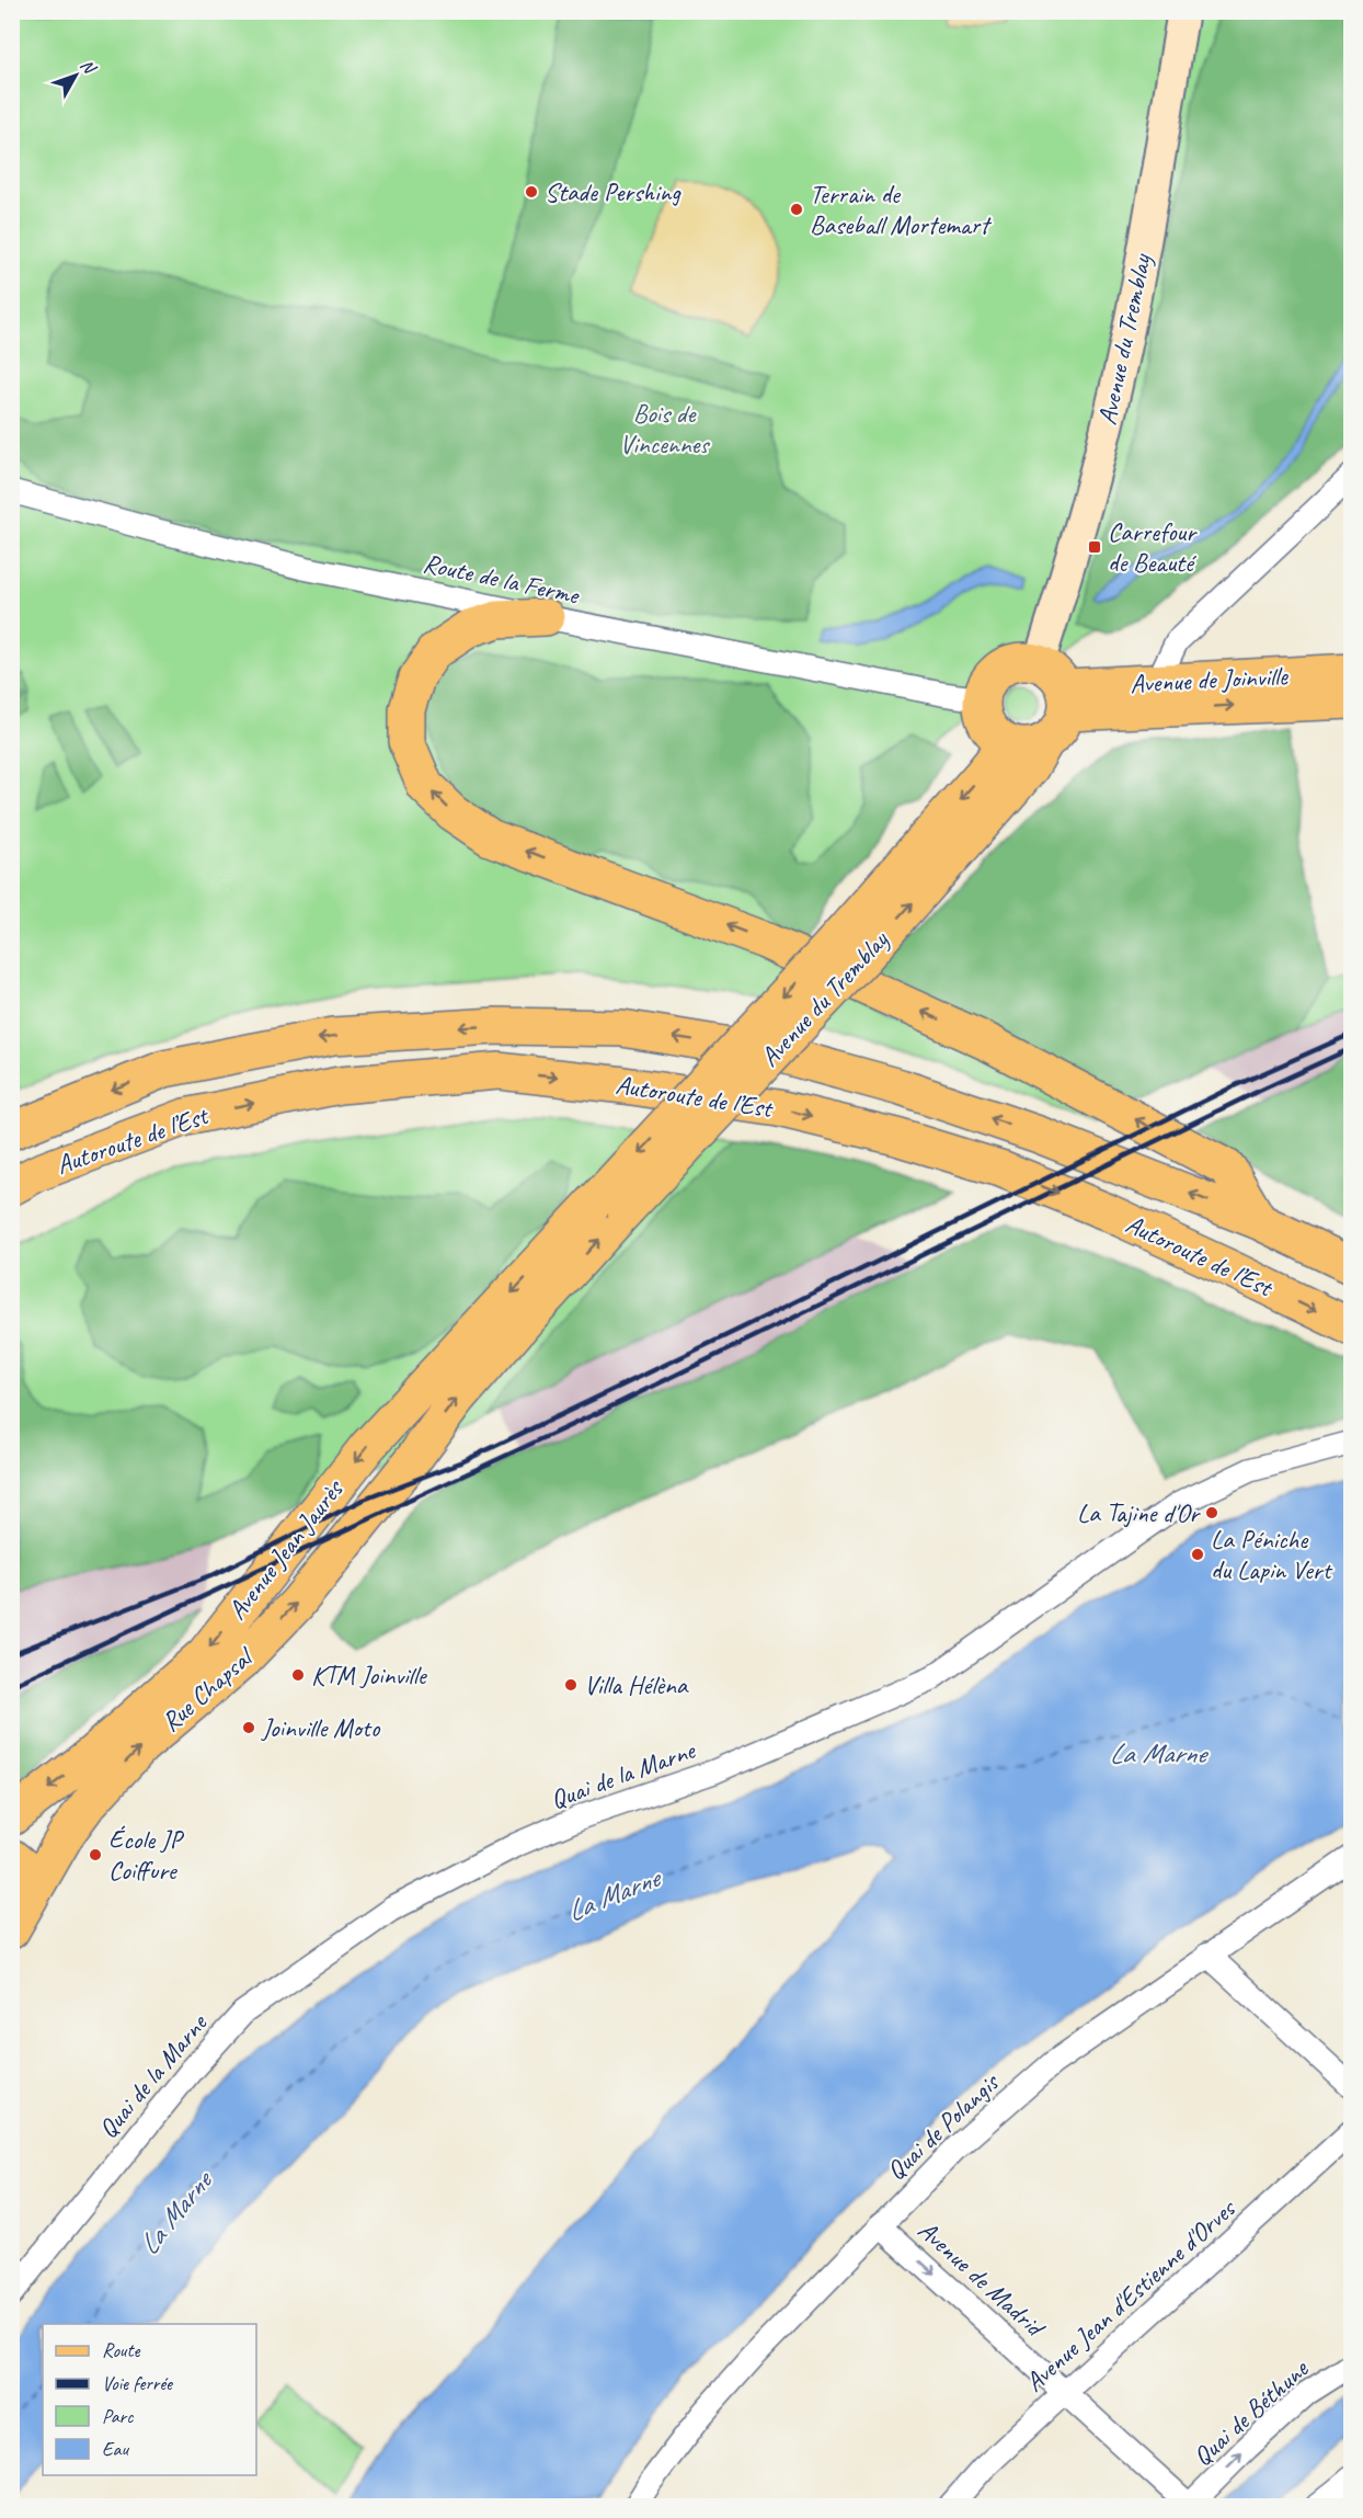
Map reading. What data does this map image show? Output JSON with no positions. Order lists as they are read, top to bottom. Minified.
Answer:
{"streets":{"main road":["Avenue du Tremblay","Avenue de Joinville","Autoroute de l’Est","Avenue Jean Jaurès","Rue Chapsal"],"street":["Route de la Ferme","Quai de la Marne","Quai de Polangis","Avenue de Madrid","Avenue Jean d'Estienne d'Orves","Quai de Béthune"]},"crossings":[["Avenue du Tremblay","Route de la Ferme"],["Avenue du Tremblay","Avenue de Joinville"],["Avenue du Tremblay","Avenue Jean Jaurès"],["Avenue du Tremblay","Rue Chapsal"],["Route de la Ferme","Avenue de Joinville"],["Quai de Polangis","Avenue de Madrid"],["Avenue de Madrid","Avenue Jean d'Estienne d'Orves"],["Avenue de Madrid","Quai de Béthune"]],"one_way":["Avenue Jean Jaurès","Rue Chapsal","Avenue de Madrid","Quai de Béthune"],"water":["La Marne"],"parks":["Bois de Vincennes"],"places":{"other":["Stade Pershing","Terrain de Baseball Mortemart","La Tajine d'Or","La Péniche du Lapin Vert","KTM Joinville","Villa Hélèna","Joinville Moto","École JP Coiffure"],"transit":["Carrefour de Beauté"]},"legend":["Route","Voie ferrée","Parc","Eau"],"north":"top right"}
